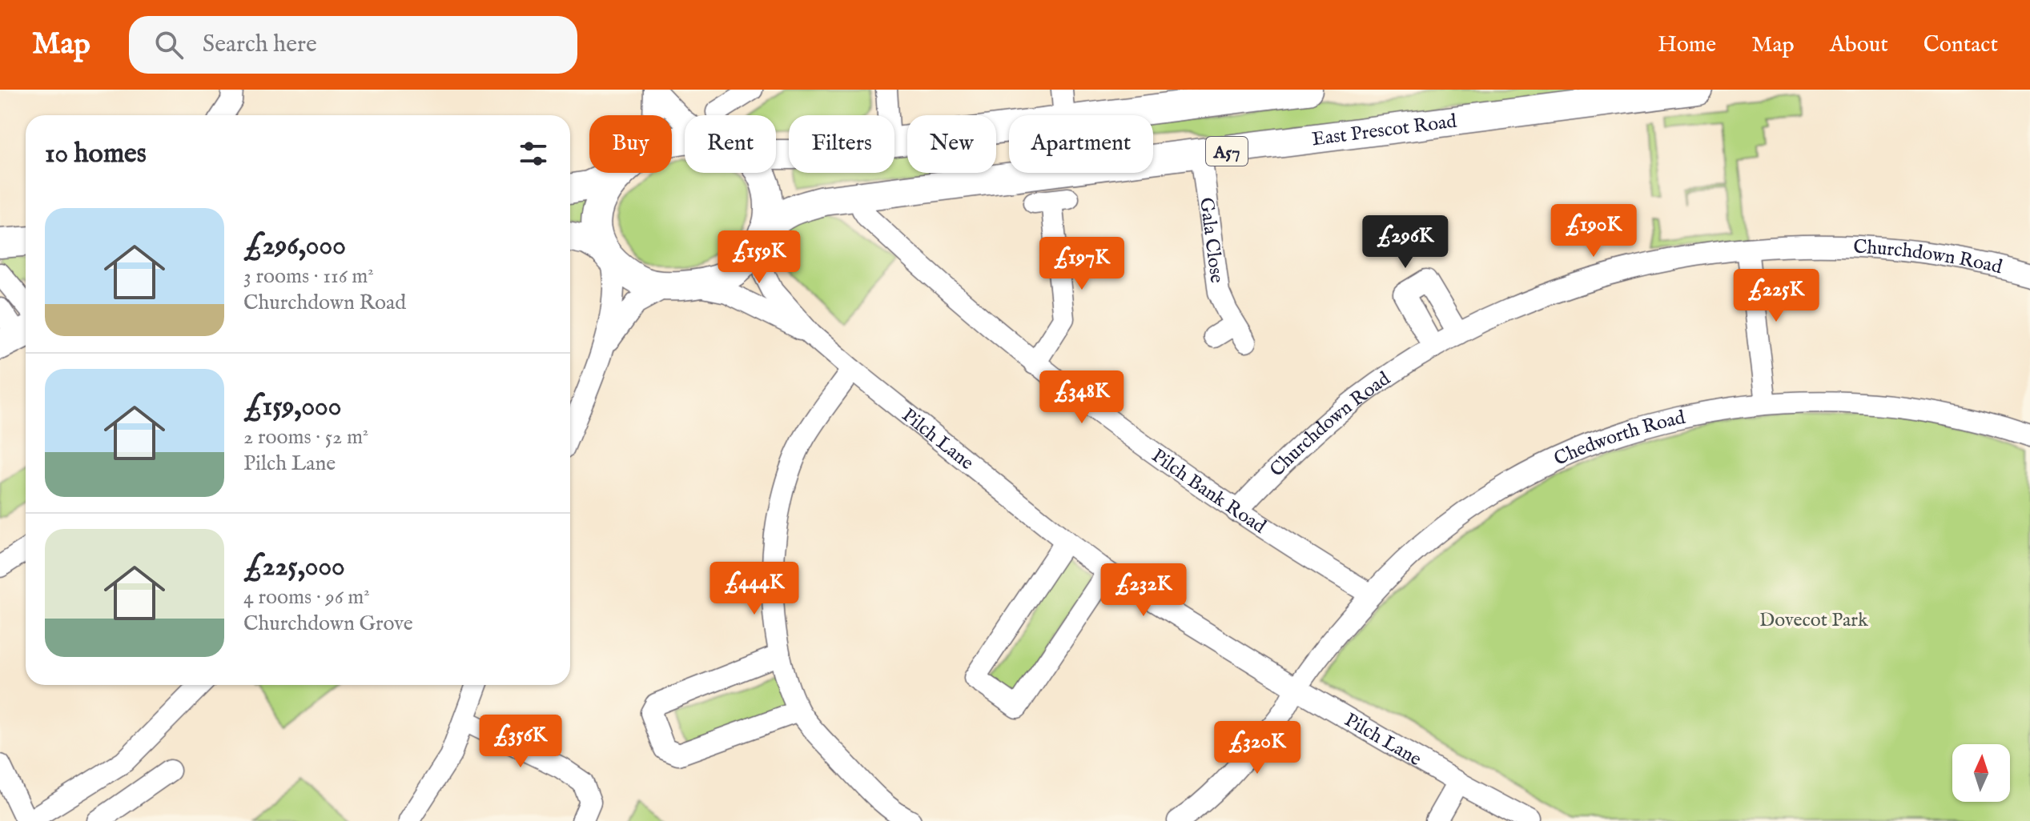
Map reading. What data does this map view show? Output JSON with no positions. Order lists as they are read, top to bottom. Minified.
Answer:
{"streets":{"highway":["East Prescot Road","A57"],"street":["Gala Close","Churchdown Road","Pilch Lane","Chedworth Road","Pilch Bank Road"]},"crossings":[["East Prescot Road","A57"],["East Prescot Road","Gala Close"],["East Prescot Road","Pilch Lane"],["East Prescot Road","Pilch Bank Road"],["A57","Pilch Lane"],["Churchdown Road","Pilch Bank Road"],["Pilch Lane","Chedworth Road"],["Chedworth Road","Pilch Bank Road"]],"parks":["Dovecot Park"],"north":"top","page":{"header":"Map","search":"Search here","nav":["Home","Map","About","Contact"],"chip":["Buy","Rent","Filters","New","Apartment"],"heading":"10 homes","list":[{"name":"£296,000","note":"3 rooms · 116 m² · Churchdown Road"},{"name":"£159,000","note":"2 rooms · 52 m² · Pilch Lane"},{"name":"£225,000","note":"4 rooms · 96 m² · Churchdown Grove"}],"price":["£190K","£296K","£159K","£197K","£225K","£348K","£444K","£232K","£356K","£320K"]}}
